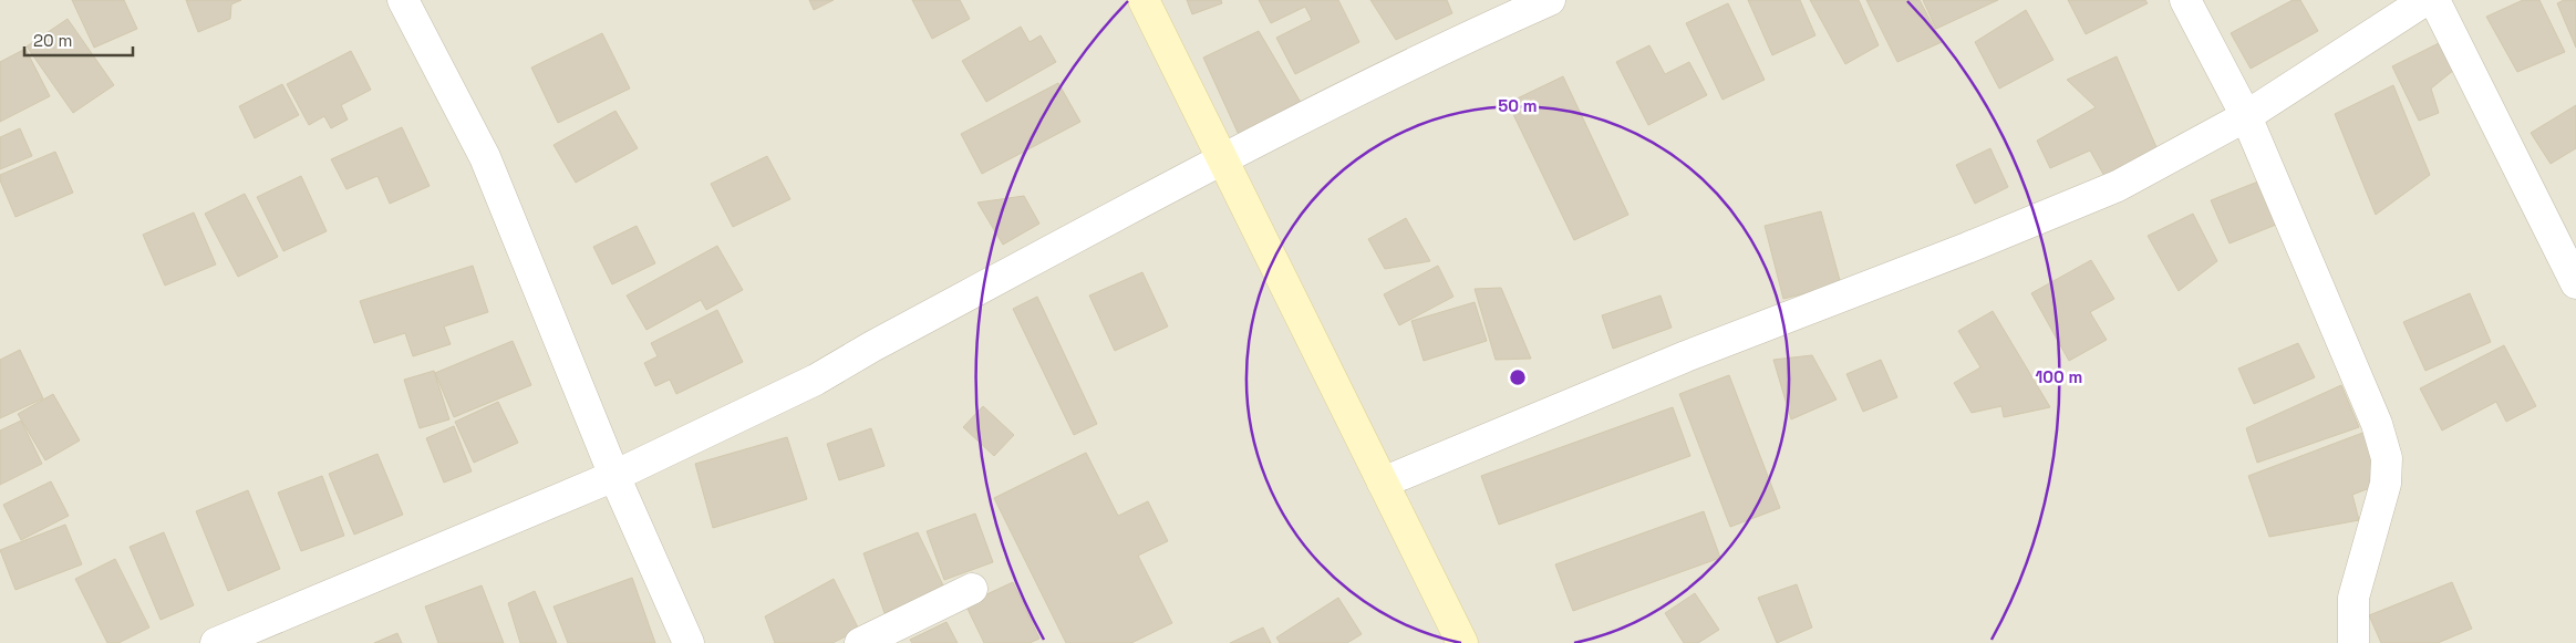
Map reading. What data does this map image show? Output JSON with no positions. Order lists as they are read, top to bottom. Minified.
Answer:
{"scale_bar":"20 m","rings":["50 m","100 m"]}
